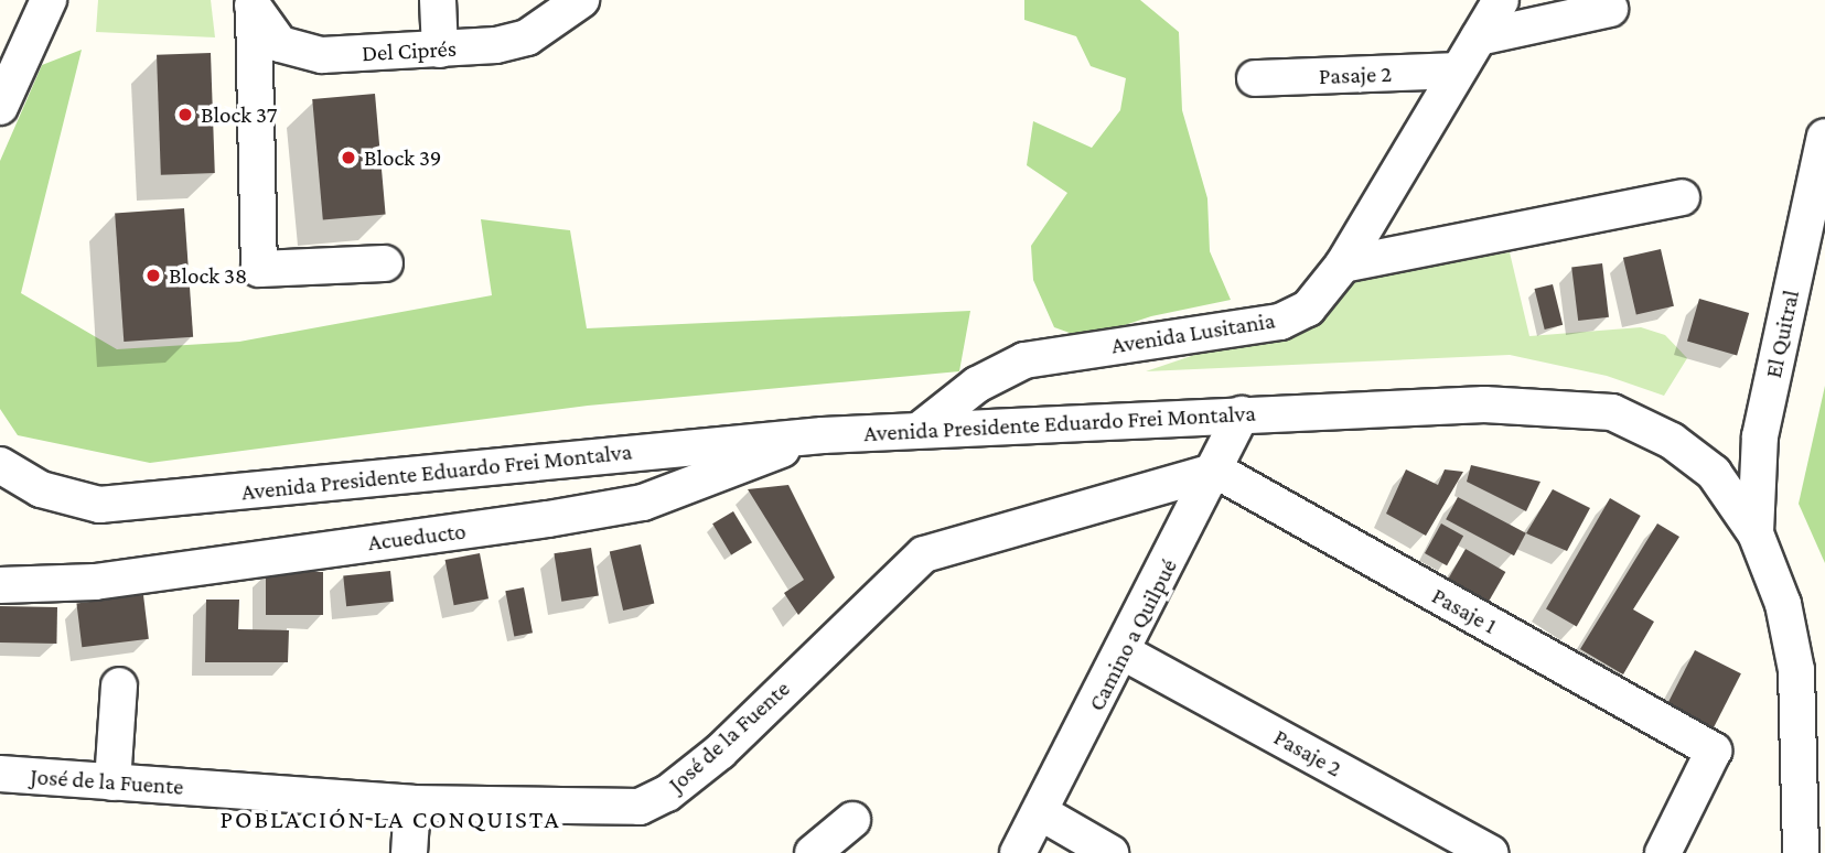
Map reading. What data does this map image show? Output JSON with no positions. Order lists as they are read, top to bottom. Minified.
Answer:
{"streets":{"street":["Del Ciprés","Pasaje 2","Avenida Lusitania","El Quitral","Avenida Presidente Eduardo Frei Montalva","Acueducto","Pasaje 1","Camino a Quilpué","José de la Fuente"]},"crossings":[["Pasaje 2","Avenida Lusitania"],["Pasaje 2","Camino a Quilpué"],["Avenida Lusitania","Avenida Presidente Eduardo Frei Montalva"],["El Quitral","Avenida Presidente Eduardo Frei Montalva"],["Avenida Presidente Eduardo Frei Montalva","Acueducto"],["Avenida Presidente Eduardo Frei Montalva","Camino a Quilpué"],["Pasaje 1","Camino a Quilpué"],["Pasaje 1","José de la Fuente"],["Camino a Quilpué","José de la Fuente"]],"districts":["POBLACIÓN LA CONQUISTA"],"places":["Block 37","Block 39","Block 38"]}
